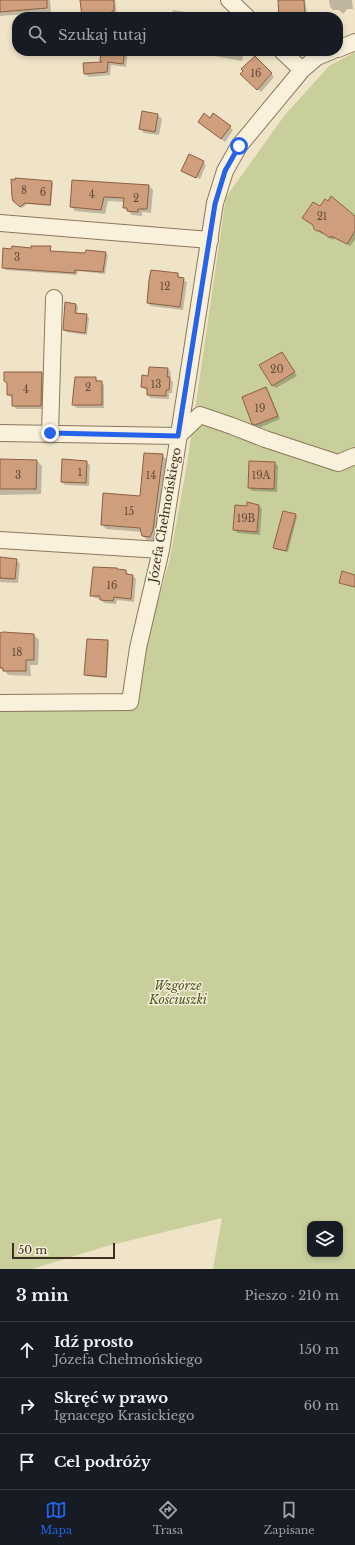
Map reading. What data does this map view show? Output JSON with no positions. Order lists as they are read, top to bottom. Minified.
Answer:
{"streets":{"street":["Józefa Chełmońskiego"]},"parks":["Wzgórze Kościuszki"],"house_numbers":["16","8","6","4","2","21","3","12","20","13","2","4","19","1","3","14","19A","15","19B","16","18"],"scale_bar":"50 m","page":{"search":"Szukaj tutaj","scale":"50 m","heading":["3 min","Pieszo · 210 m"],"list":[["Idź prosto","Józefa Chełmońskiego","150 m"],["Skręć w prawo","Ignacego Krasickiego","60 m"],"Cel podróży"],"nav":["Mapa","Trasa","Zapisane"]}}
